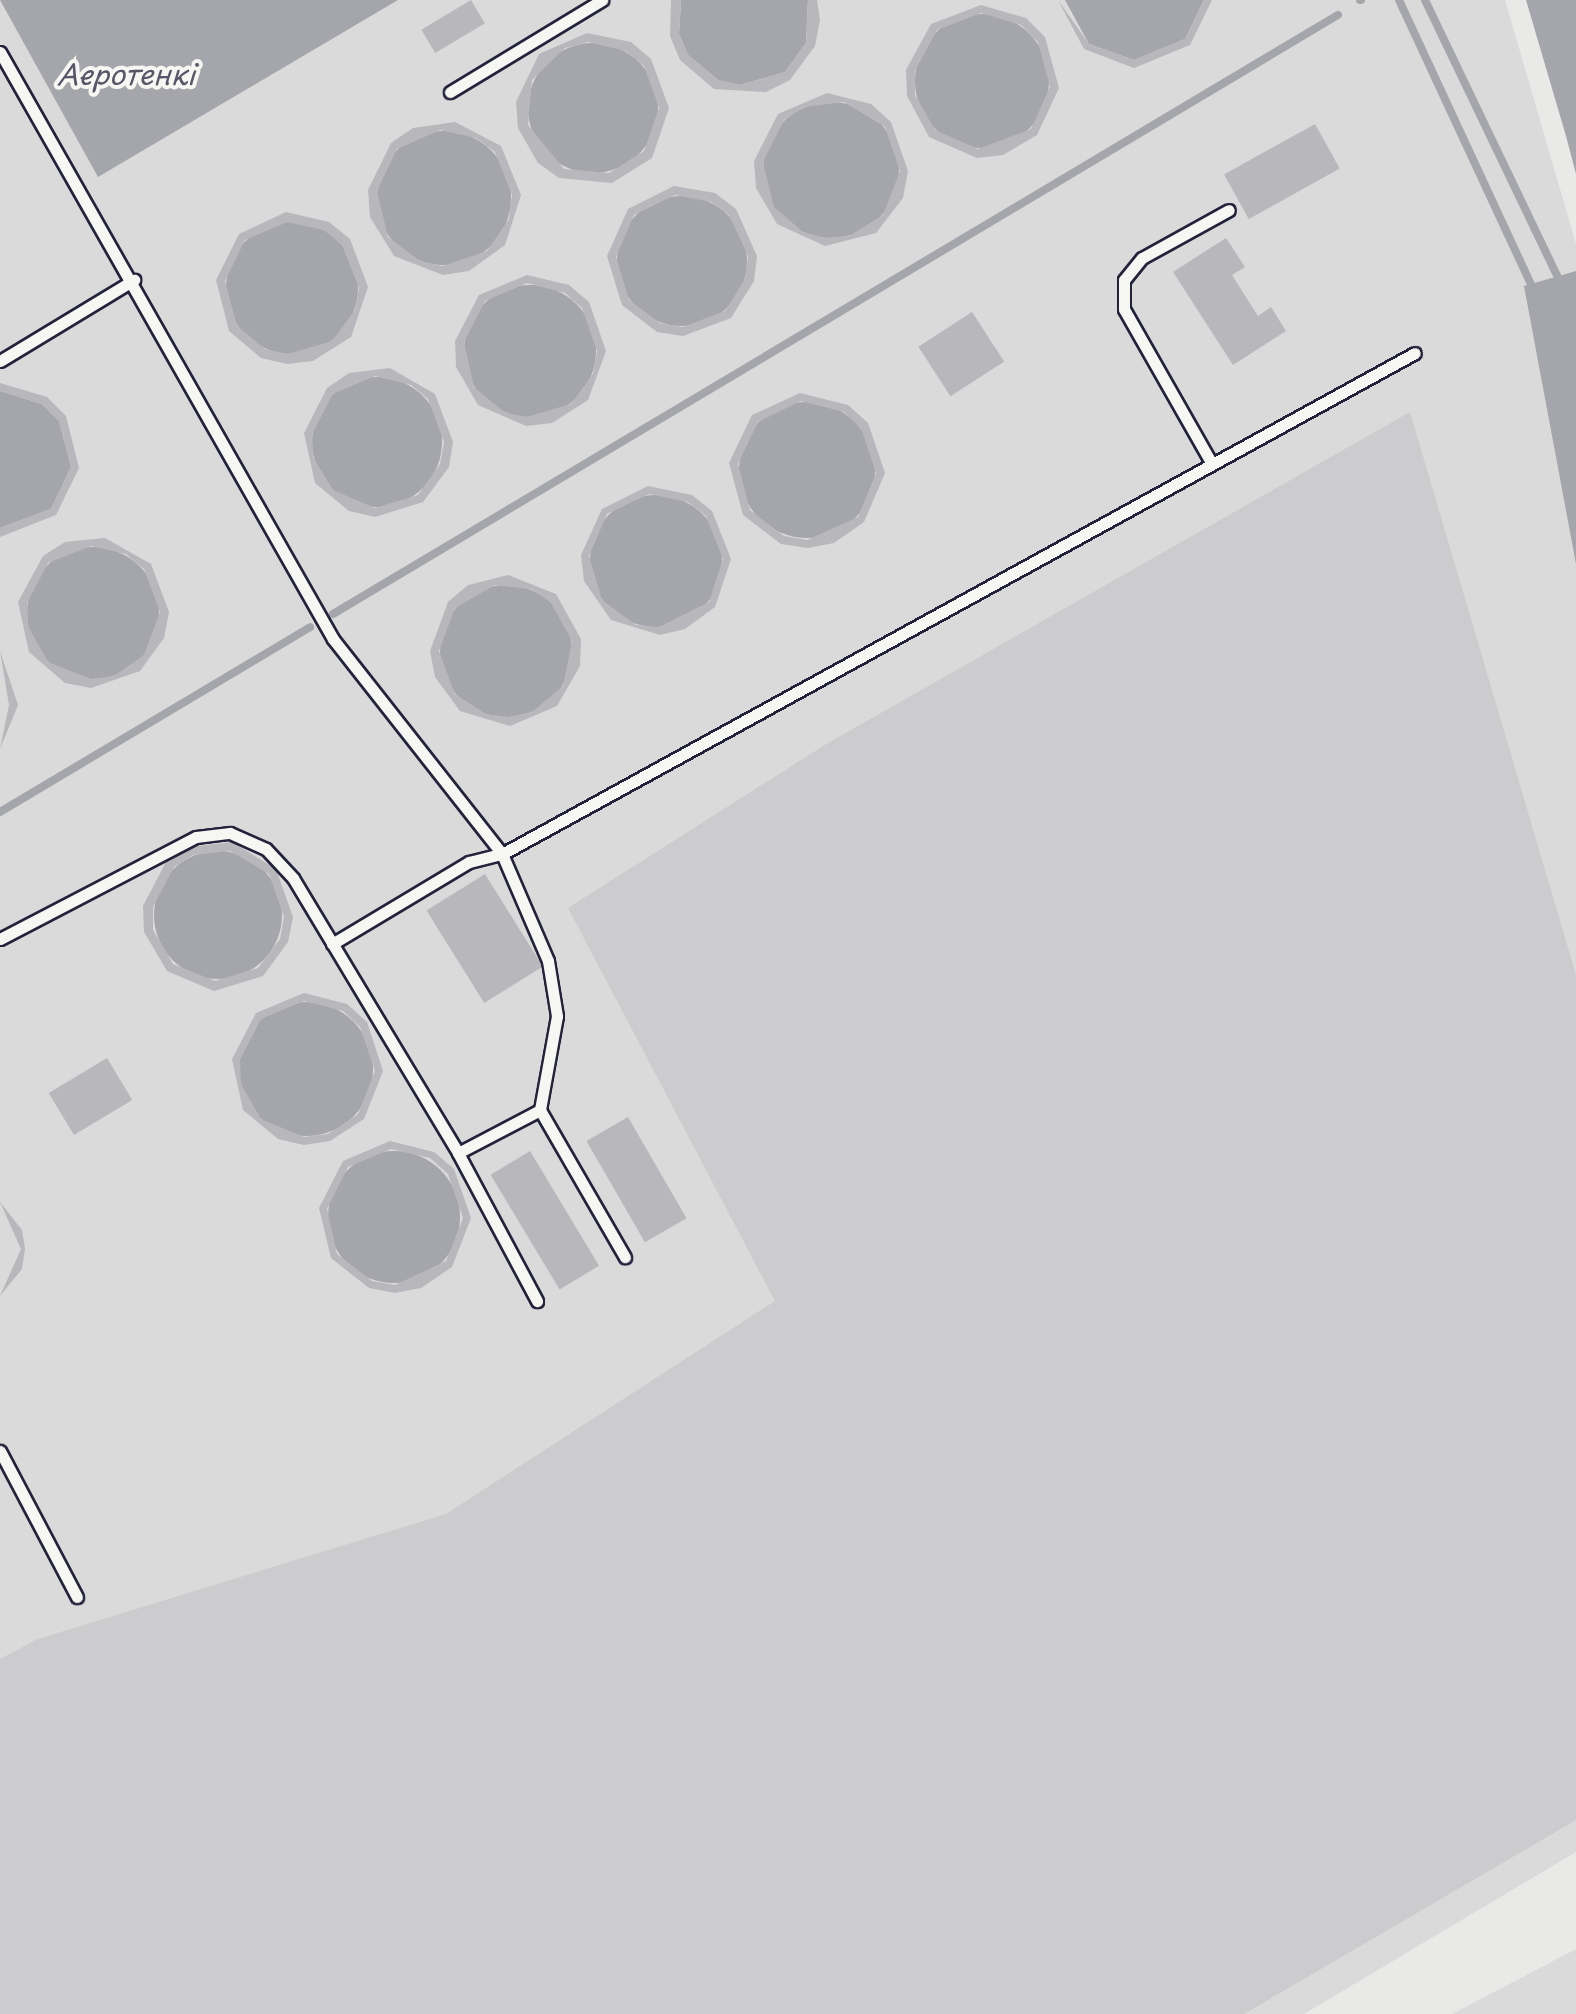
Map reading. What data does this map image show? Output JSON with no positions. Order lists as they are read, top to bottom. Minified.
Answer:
{"water":["Аеротенкі"]}
